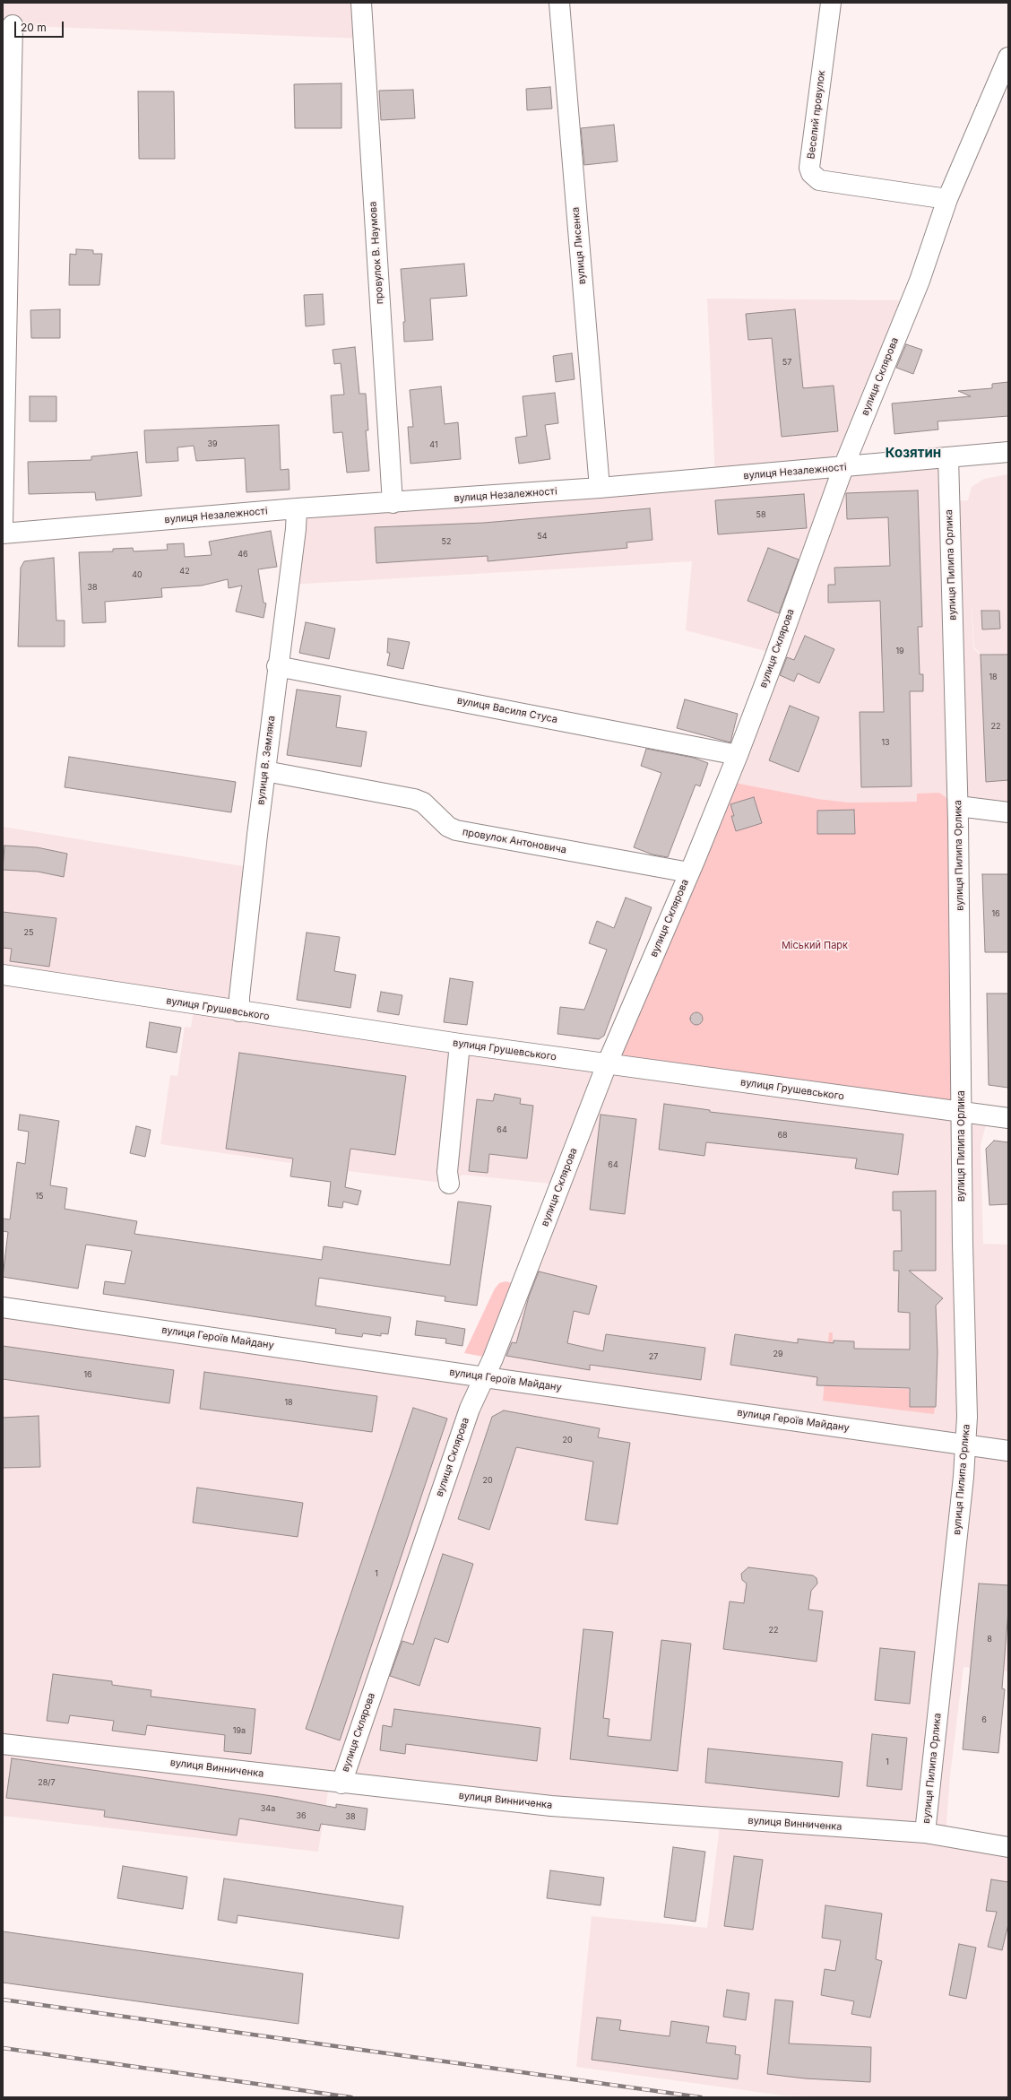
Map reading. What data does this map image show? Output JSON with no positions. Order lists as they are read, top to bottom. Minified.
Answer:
{"streets":{"street":["Веселий провулок","вулиця Лисенка","провулок В. Наумова","вулиця Склярова","вулиця Незалежності","вулиця Пилипа Орлика","вулиця Василя Стуса","вулиця В. Земляка","провулок Антоновича","вулиця Грушевського","вулиця Героїв Майдану","вулиця Винниченка"]},"crossings":[["Веселий провулок","вулиця Склярова"],["вулиця Лисенка","вулиця Незалежності"],["провулок В. Наумова","вулиця Незалежності"],["вулиця Склярова","вулиця Незалежності"],["вулиця Склярова","вулиця Василя Стуса"],["вулиця Склярова","провулок Антоновича"],["вулиця Склярова","вулиця Грушевського"],["вулиця Склярова","вулиця Героїв Майдану"],["вулиця Склярова","вулиця Винниченка"],["вулиця Незалежності","вулиця Пилипа Орлика"],["вулиця Незалежності","вулиця В. Земляка"],["вулиця Пилипа Орлика","вулиця Грушевського"],["вулиця Пилипа Орлика","вулиця Героїв Майдану"],["вулиця Пилипа Орлика","вулиця Винниченка"],["вулиця Василя Стуса","вулиця В. Земляка"],["вулиця В. Земляка","провулок Антоновича"],["вулиця В. Земляка","вулиця Грушевського"]],"districts":["Козятин"],"parks":["Міський Парк"],"house_numbers":["57","39","41","58","54","52","46","42","40","38","19","18","22","13","16","25","64","68","64","15","29","27","16","18","20","20","1","22","8","6","19а","1","28/7","34а","36","38"],"scale_bar":"20 m"}
